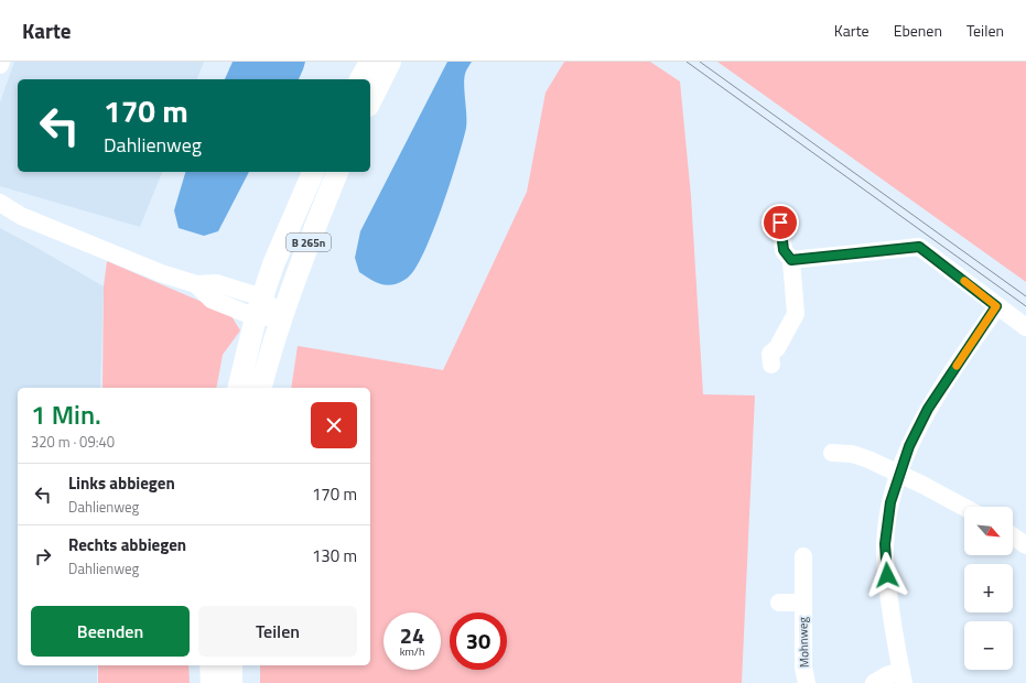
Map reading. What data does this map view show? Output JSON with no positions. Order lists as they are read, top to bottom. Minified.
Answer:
{"streets":{"main road":["B 265n"],"street":["Mohnweg"]},"north":"bottom right","page":{"header":"Karte","nav":["Karte","Ebenen","Teilen"],"turn":["170 m","Dahlienweg"],"heading":["1 Min.","320 m · 09:40"],"list":[{"name":"Links abbiegen","note":"Dahlienweg","value":"170 m"},{"name":"Rechts abbiegen","note":"Dahlienweg","value":"130 m"}],"map_buttons":["+","−"],"buttons":["Beenden","Teilen"],"speed":"24 km/h","limit":"30"}}
